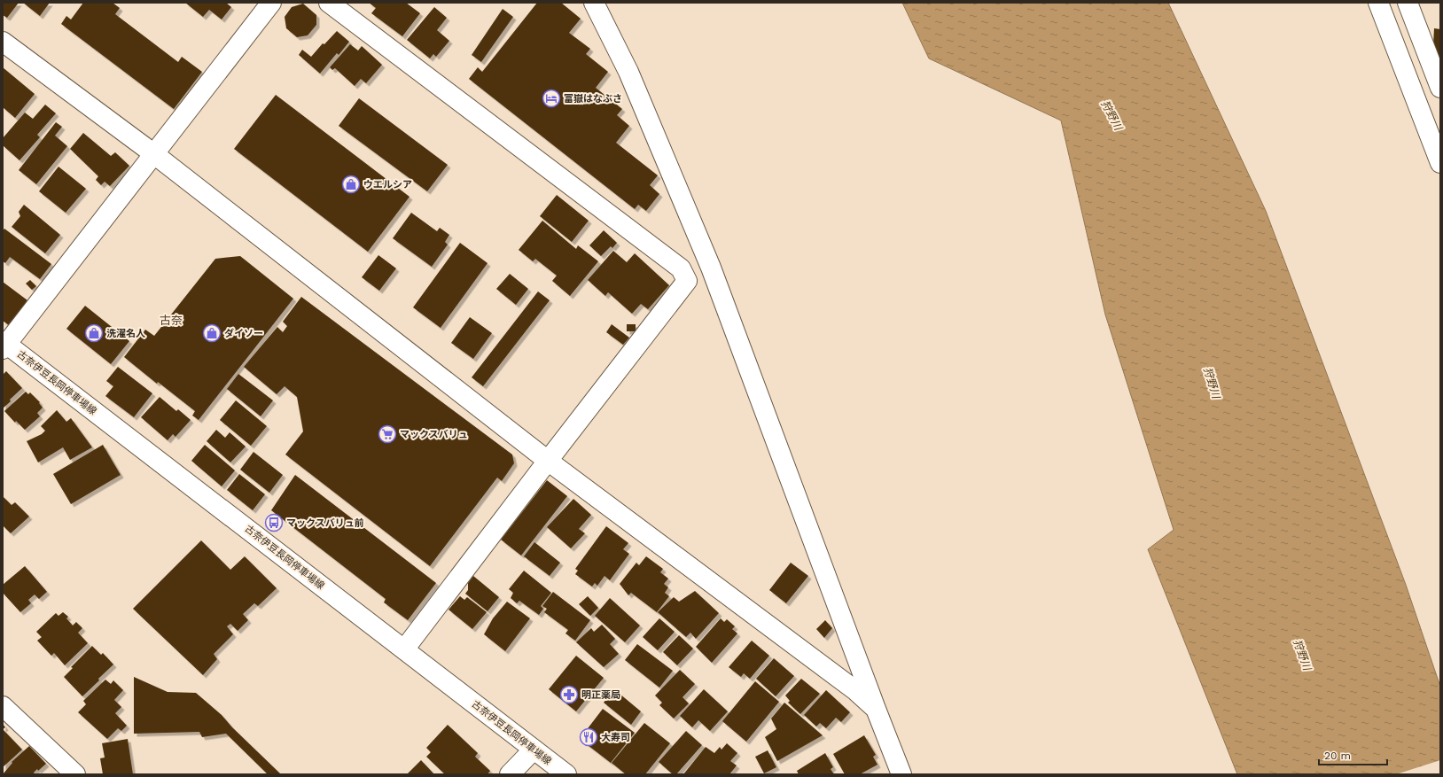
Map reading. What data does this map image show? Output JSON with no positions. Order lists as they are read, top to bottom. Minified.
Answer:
{"streets":{"street":["古奈伊豆長岡停車場線"]},"districts":["古奈"],"water":["狩野川"],"places":{"hotel":["富嶽はなぶさ"],"shop":["ウエルシア","洗濯名人","ダイソー"],"supermarket":["マックスバリュ"],"bus stop":["マックスバリュ前"],"pharmacy":["明正薬局"],"restaurant":["大寿司"]},"scale_bar":"20 m"}
